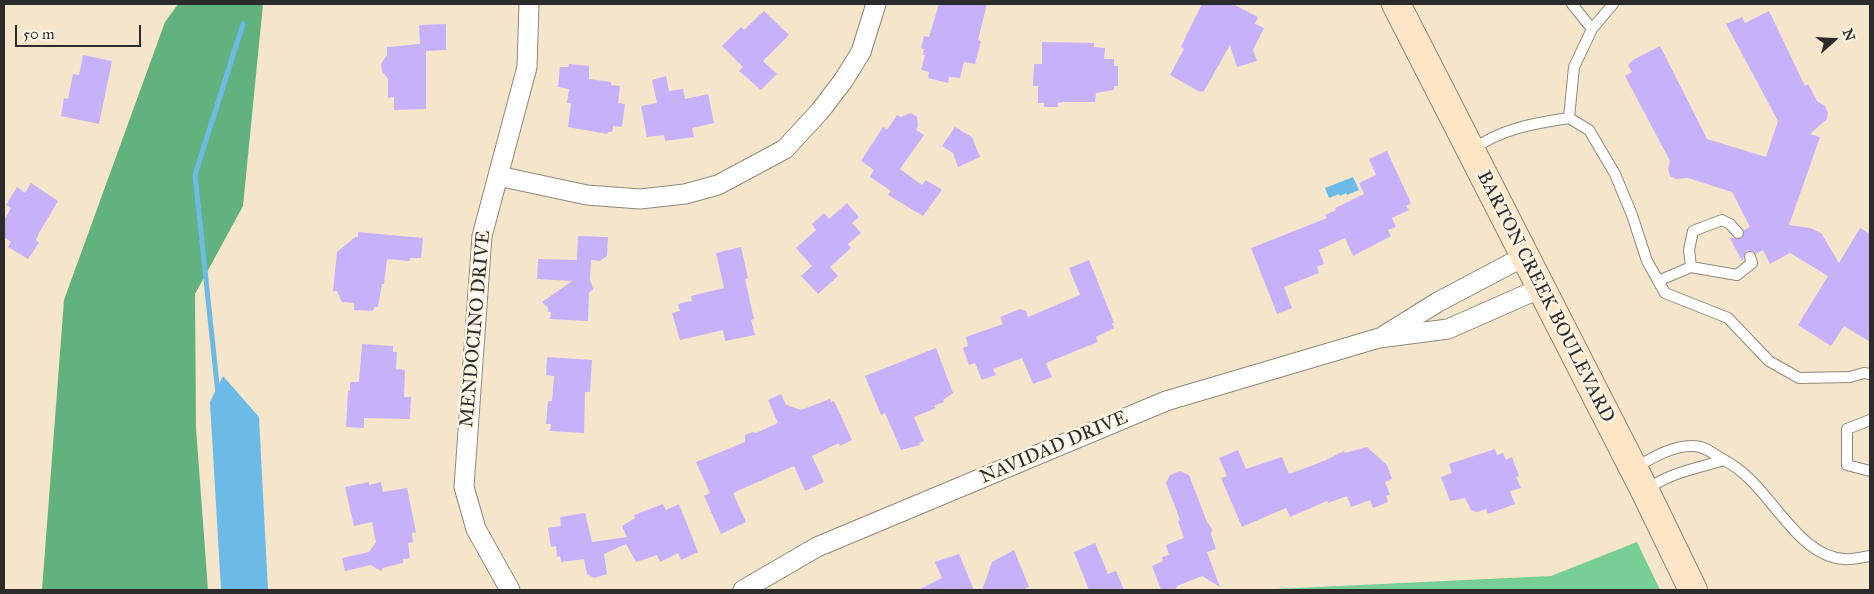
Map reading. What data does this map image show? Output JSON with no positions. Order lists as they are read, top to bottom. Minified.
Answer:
{"streets":{"street":["BARTON CREEK BOULEVARD","MENDOCINO DRIVE","NAVIDAD DRIVE"]},"crossings":[["BARTON CREEK BOULEVARD","NAVIDAD DRIVE"]],"scale_bar":"50 m","north":"right"}
